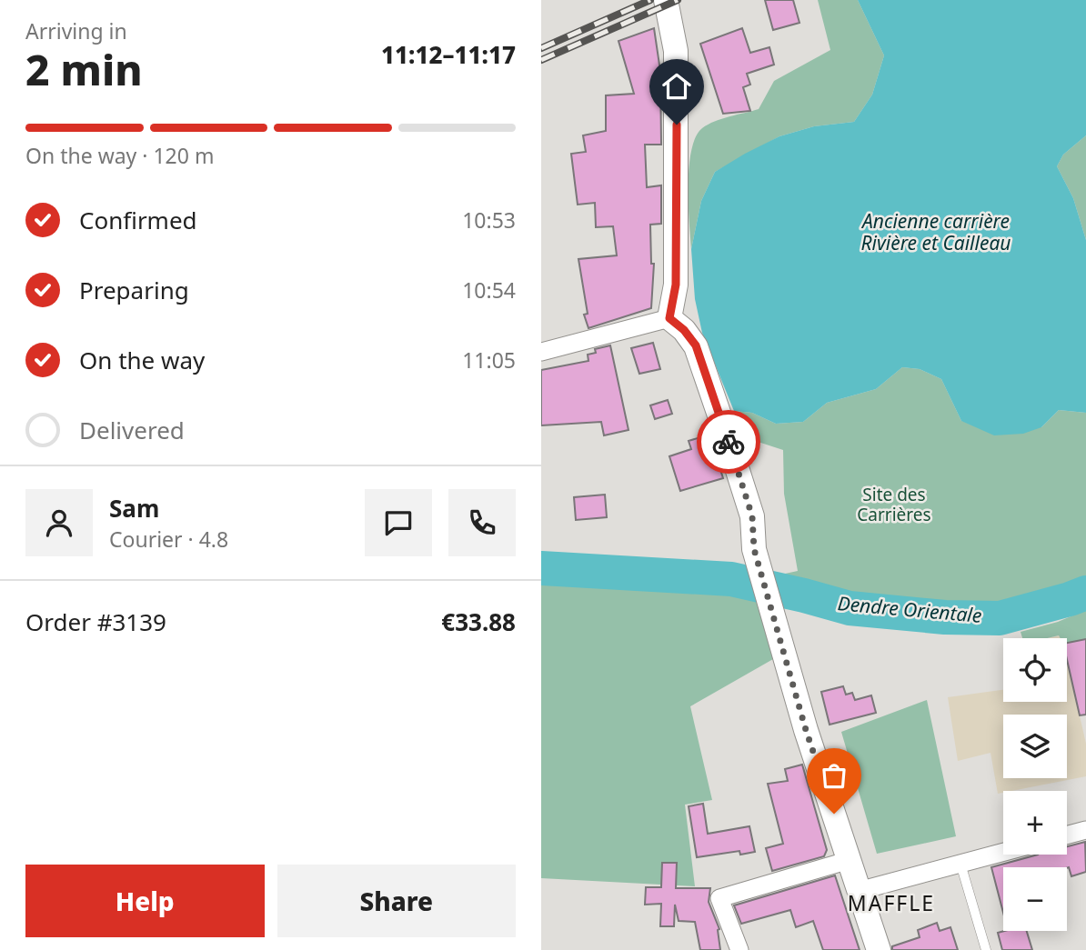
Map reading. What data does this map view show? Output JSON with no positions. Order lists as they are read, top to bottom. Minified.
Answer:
{"districts":["MAFFLE"],"water":["Ancienne carrière Rivière et Cailleau","Dendre Orientale"],"parks":["Site des Carrières"],"page":{"heading":["2 min","Arriving in","11:12–11:17"],"panel":["Sam","Courier · 4.8","Order #3139","€33.88"],"bar":"On the way · 120 m","list":[["Confirmed","10:53"],["Preparing","10:54"],["On the way","11:05"],"Delivered"],"map_buttons":["+","−"],"buttons":["Help","Share"]}}
